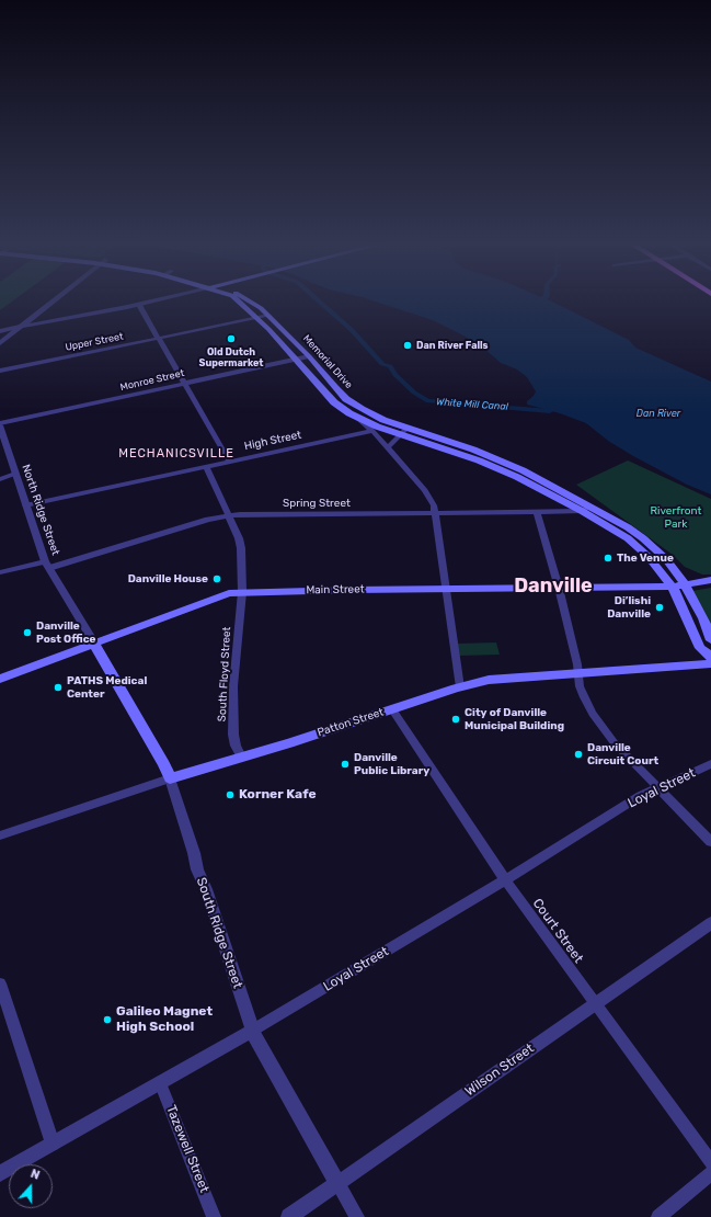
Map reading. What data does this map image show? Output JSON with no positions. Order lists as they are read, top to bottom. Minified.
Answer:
{"streets":{"main road":["Memorial Drive","Main Street","Patton Street","South Ridge Street"],"street":["Upper Street","Monroe Street","High Street","Spring Street","North Ridge Street","South Floyd Street","Loyal Street","Court Street","Wilson Street","Tazewell Street"]},"crossings":[["Upper Street","Memorial Drive"],["Memorial Drive","Monroe Street"],["Memorial Drive","Spring Street"],["Memorial Drive","Main Street"],["Monroe Street","North Ridge Street"],["High Street","North Ridge Street"],["High Street","South Floyd Street"],["Spring Street","North Ridge Street"],["Spring Street","South Floyd Street"],["North Ridge Street","Main Street"],["North Ridge Street","South Ridge Street"],["Main Street","South Floyd Street"],["Main Street","South Ridge Street"],["South Floyd Street","Patton Street"],["Patton Street","Court Street"],["Patton Street","South Ridge Street"],["Loyal Street","Court Street"],["Loyal Street","South Ridge Street"],["Loyal Street","Tazewell Street"],["Court Street","Wilson Street"],["South Ridge Street","Wilson Street"]],"districts":["MECHANICSVILLE","Danville"],"water":["White Mill Canal","Dan River"],"parks":["Riverfront Park"],"places":["Old Dutch Supermarket","Dan River Falls","The Venue","Danville House","Di’lishi Danville","Danville Post Office","PATHS Medical Center","City of Danville Municipal Building","Danville Circuit Court","Danville Public Library","Korner Kafe","Galileo Magnet High School"],"north":"top"}
